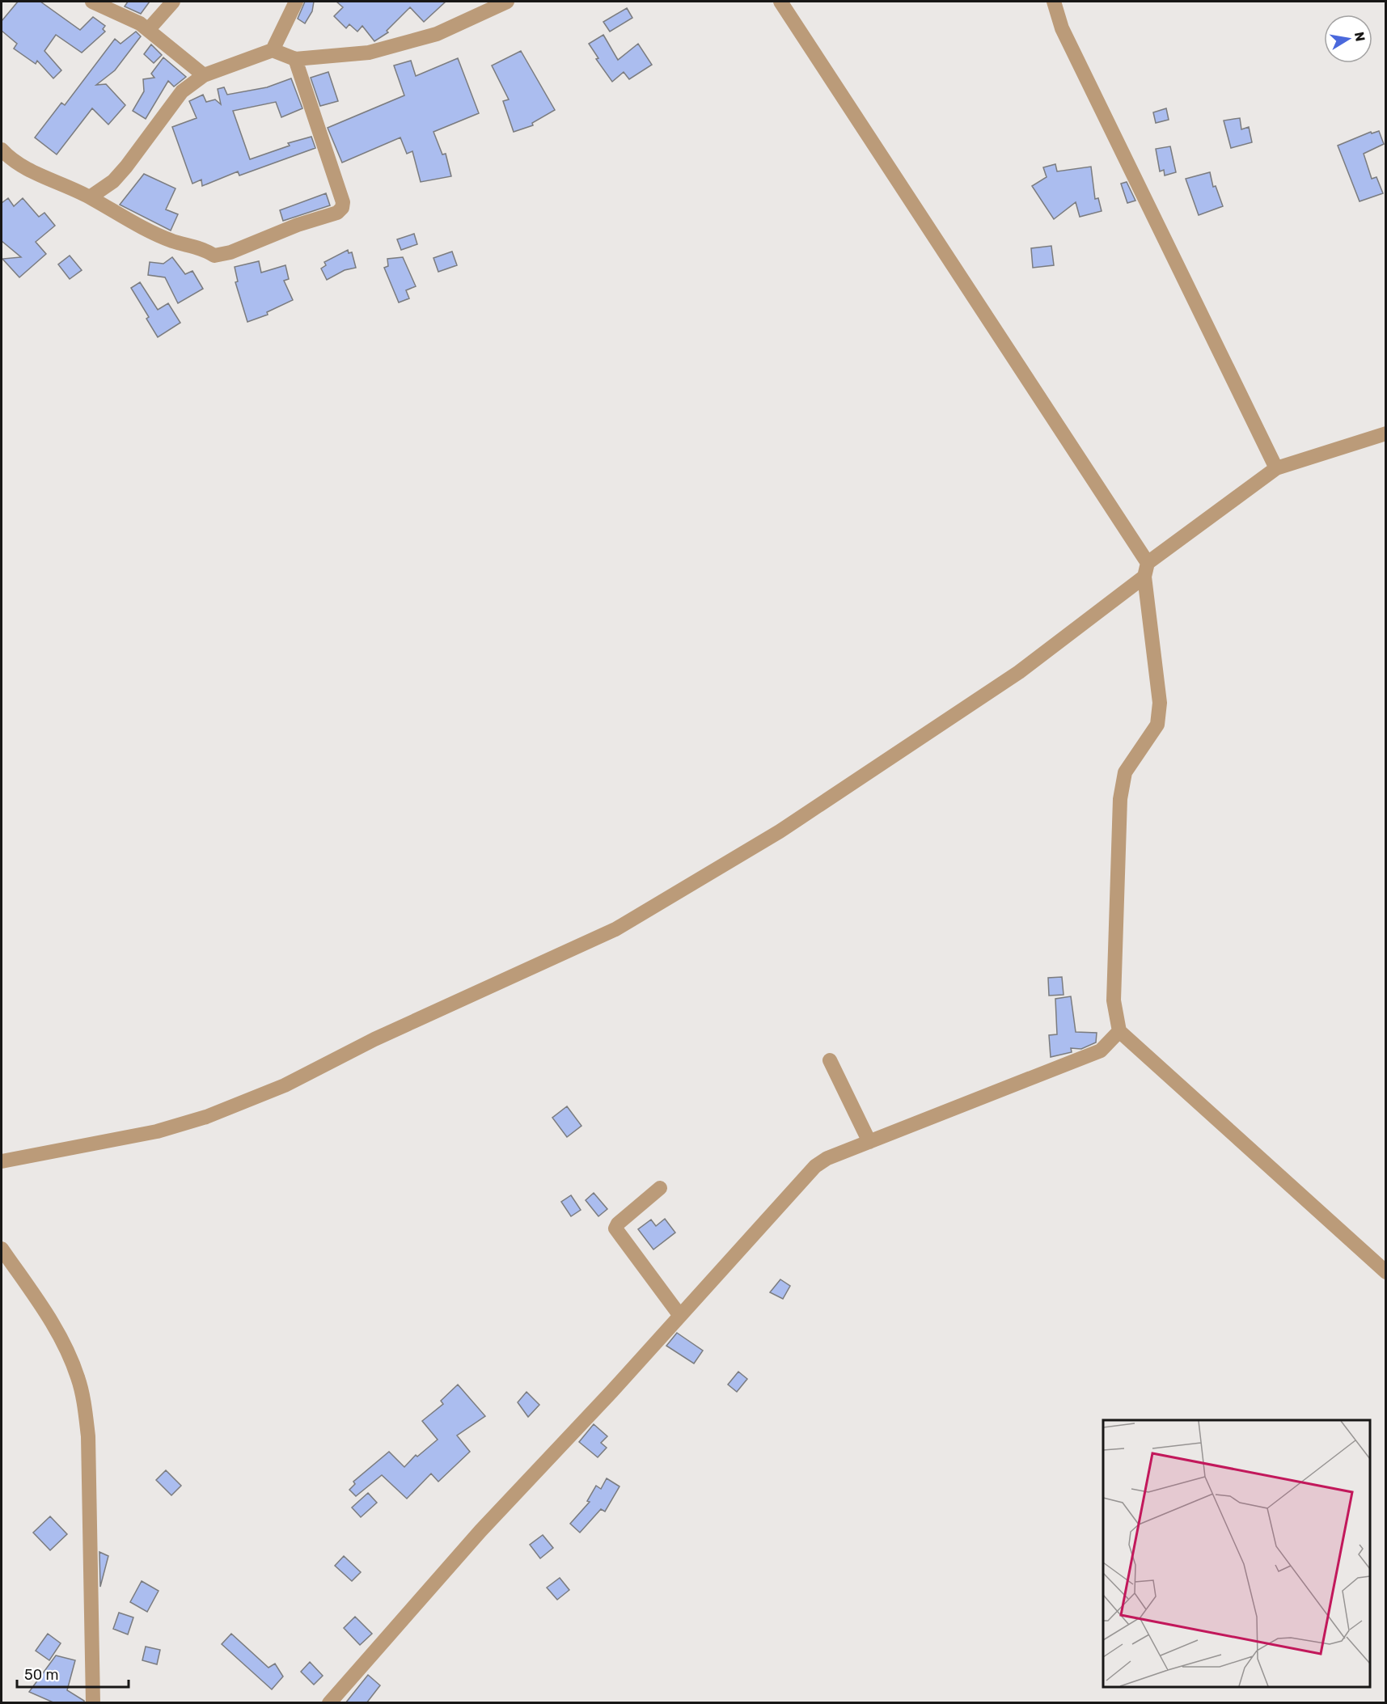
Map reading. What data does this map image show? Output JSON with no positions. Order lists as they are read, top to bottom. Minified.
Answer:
{"scale_bar":"50 m","north":"right"}
